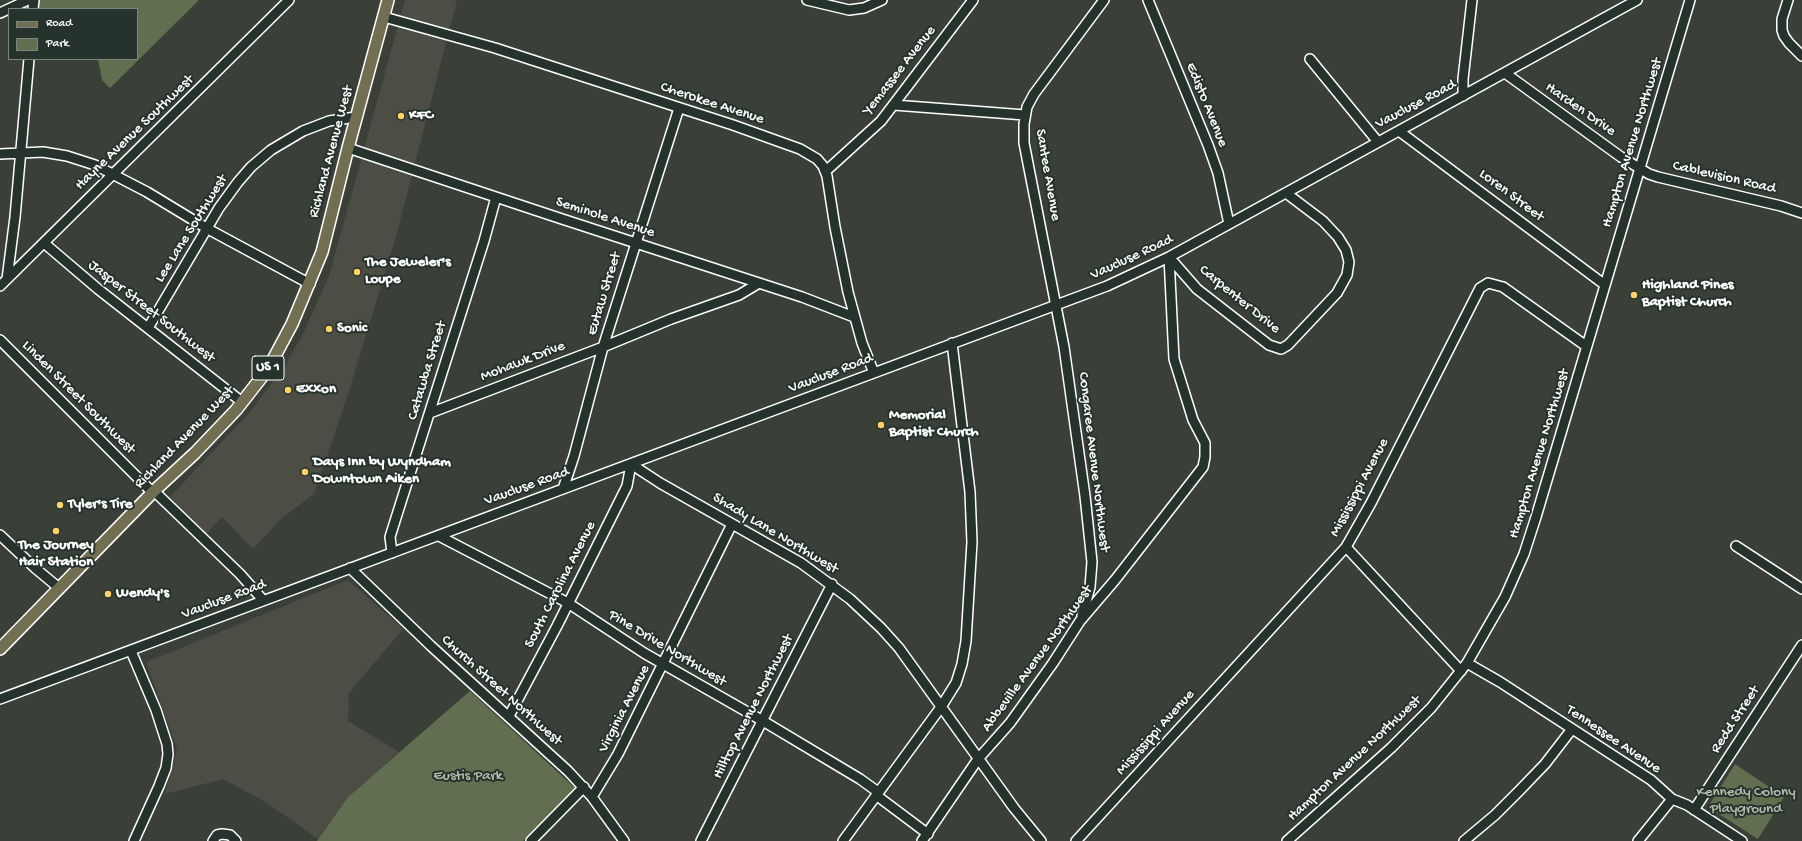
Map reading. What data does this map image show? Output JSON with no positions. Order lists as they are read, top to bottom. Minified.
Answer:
{"streets":{"main road":["Richland Avenue West","US 1"],"street":["Yemassee Avenue","Cherokee Avenue","Edisto Avenue","Vaucluse Road","Harden Drive","Hayne Avenue Southwest","Hampton Avenue Northwest","Santee Avenue","Cablevision Road","Loren Street","Seminole Avenue","Lee Lane Southwest","Eutaw Street","Carpenter Drive","Jasper Street Southwest","Mohawk Drive","Catawba Street","Linden Street Southwest","Congaree Avenue Northwest","Mississippi Avenue","Shady Lane Northwest","South Carolina Avenue","Pine Drive Northwest","Abbeville Avenue Northwest","Church Street Northwest","Hilltop Avenue Northwest","Virginia Avenue","Redd Street","Tennessee Avenue"]},"crossings":[["Yemassee Avenue","Cherokee Avenue"],["Cherokee Avenue","Richland Avenue West"],["Cherokee Avenue","Eutaw Street"],["Edisto Avenue","Vaucluse Road"],["Vaucluse Road","Harden Drive"],["Vaucluse Road","Santee Avenue"],["Vaucluse Road","Loren Street"],["Vaucluse Road","Eutaw Street"],["Vaucluse Road","Carpenter Drive"],["Vaucluse Road","Catawba Street"],["Vaucluse Road","Linden Street Southwest"],["Vaucluse Road","Congaree Avenue Northwest"],["Vaucluse Road","Shady Lane Northwest"],["Vaucluse Road","South Carolina Avenue"],["Vaucluse Road","Pine Drive Northwest"],["Vaucluse Road","Abbeville Avenue Northwest"],["Vaucluse Road","Church Street Northwest"],["Harden Drive","Hampton Avenue Northwest"],["Harden Drive","Cablevision Road"],["Hayne Avenue Southwest","Jasper Street Southwest"],["Hampton Avenue Northwest","Cablevision Road"],["Hampton Avenue Northwest","Loren Street"],["Hampton Avenue Northwest","Mississippi Avenue"],["Hampton Avenue Northwest","Tennessee Avenue"],["Richland Avenue West","Seminole Avenue"],["Richland Avenue West","Lee Lane Southwest"],["Richland Avenue West","Jasper Street Southwest"],["Richland Avenue West","Linden Street Southwest"],["Santee Avenue","Congaree Avenue Northwest"],["Seminole Avenue","Eutaw Street"],["Seminole Avenue","Mohawk Drive"],["Seminole Avenue","Catawba Street"],["Lee Lane Southwest","Jasper Street Southwest"],["Eutaw Street","Mohawk Drive"],["Carpenter Drive","Abbeville Avenue Northwest"],["Mohawk Drive","Catawba Street"],["Congaree Avenue Northwest","Abbeville Avenue Northwest"],["Shady Lane Northwest","South Carolina Avenue"],["Shady Lane Northwest","Abbeville Avenue Northwest"],["Shady Lane Northwest","Hilltop Avenue Northwest"],["Shady Lane Northwest","Virginia Avenue"],["South Carolina Avenue","Pine Drive Northwest"],["South Carolina Avenue","Church Street Northwest"],["Pine Drive Northwest","Abbeville Avenue Northwest"],["Pine Drive Northwest","Hilltop Avenue Northwest"],["Pine Drive Northwest","Virginia Avenue"],["Church Street Northwest","Virginia Avenue"],["Redd Street","Tennessee Avenue"]],"parks":["Eustis Park","Kennedy Colony Playground"],"places":["KFC","The Jeweler's Loupe","Highland Pines Baptist Church","Sonic","Exxon","Memorial Baptist Church","Days Inn by Wyndham Downtown Aiken","Tyler's Tire","The Journey Hair Station","Wendy's"],"legend":["Road","Park"]}
